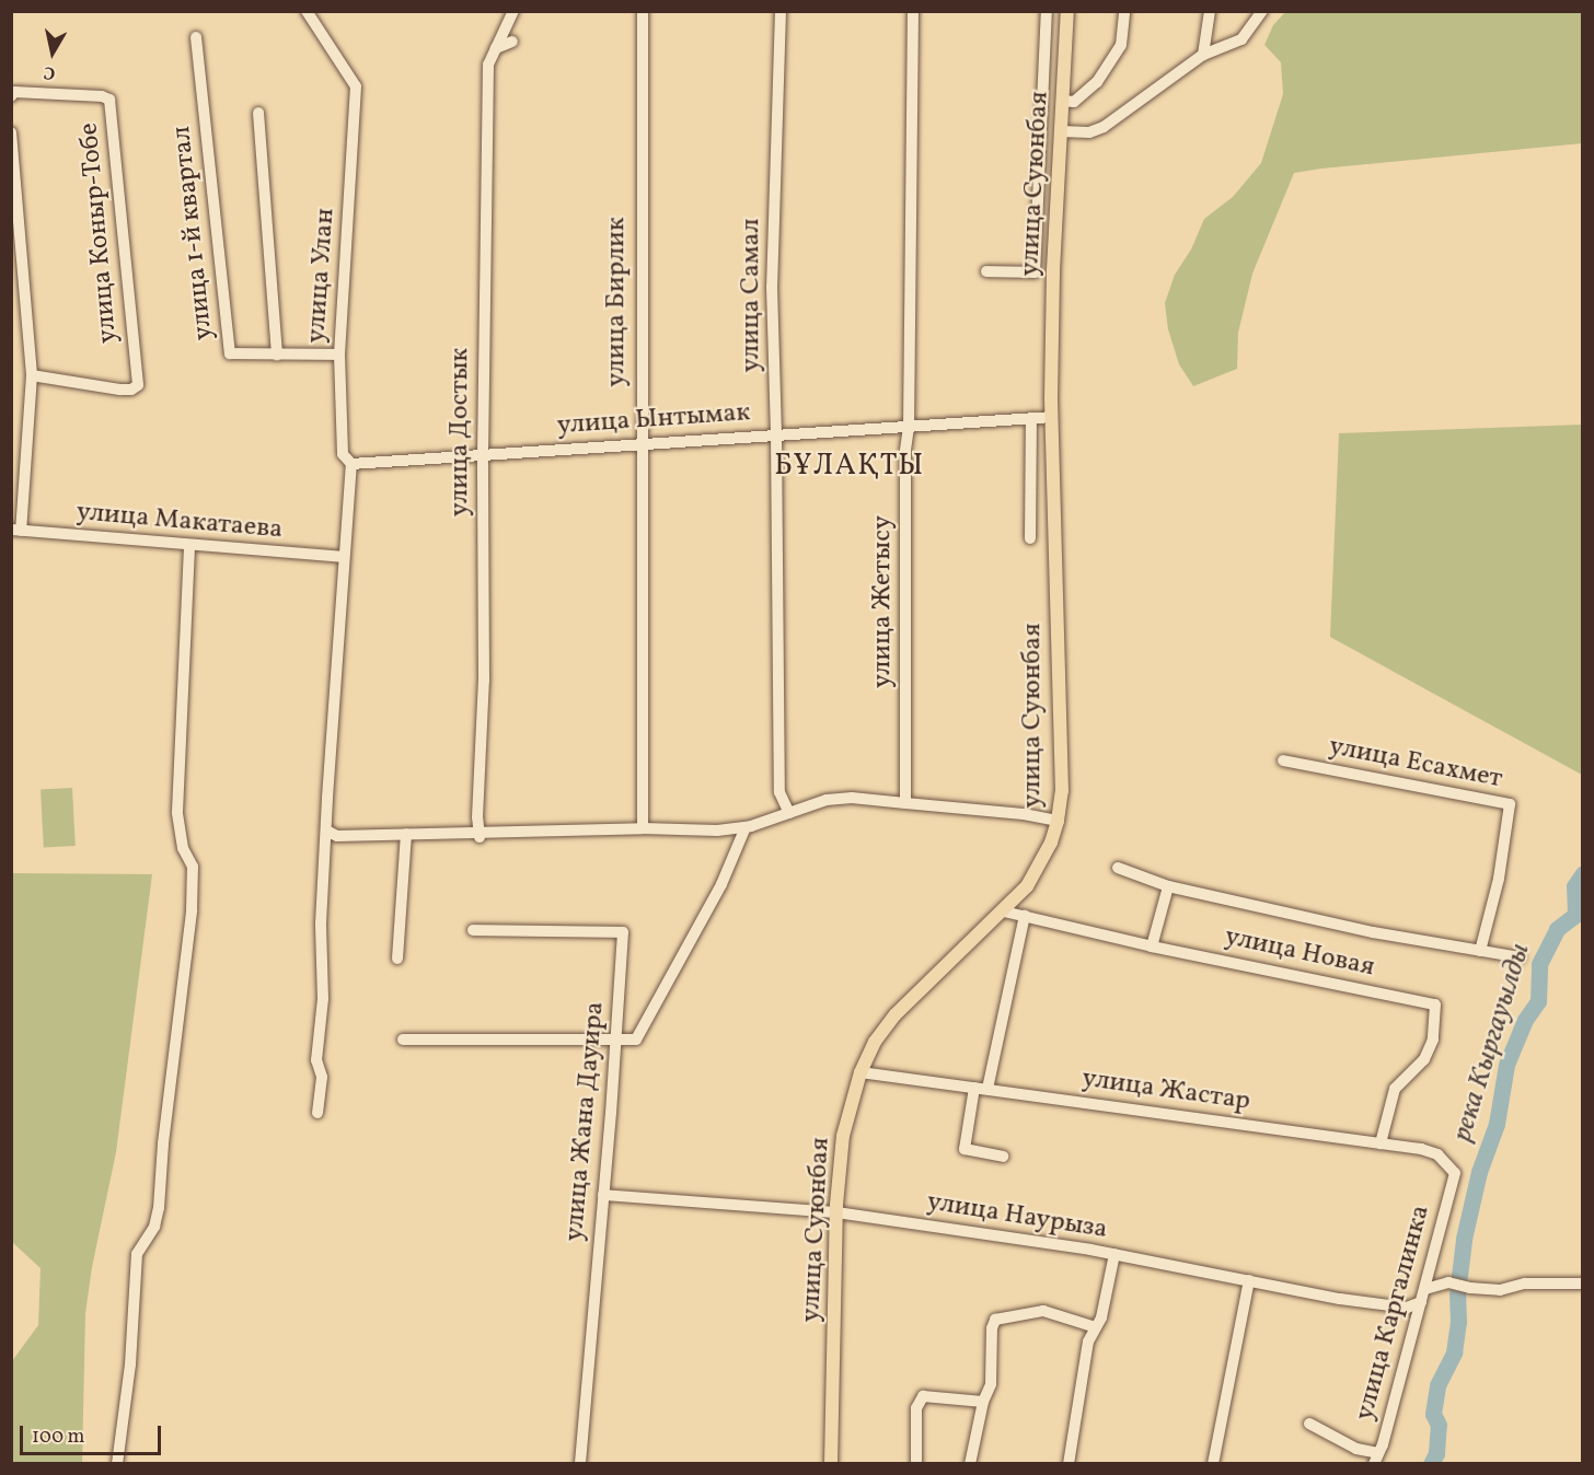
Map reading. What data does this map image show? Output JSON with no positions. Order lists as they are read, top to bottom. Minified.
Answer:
{"streets":{"main road":["улица Суюнбая"],"street":["улица Коныр-Тобе","улица 1-й квартал","улица Улан","улица Самал","улица Бирлик","улица Ынтымак","улица Достык","улица Макатаева","улица Жетысу","улица Есахмет","улица Новая","улица Жастар","улица Жана Дауира","улица Наурыза","улица Каргалинка"]},"crossings":[["улица Суюнбая","улица Ынтымак"],["улица Суюнбая","улица Новая"],["улица Суюнбая","улица Жастар"],["улица Суюнбая","улица Наурыза"],["улица 1-й квартал","улица Улан"],["улица Улан","улица Ынтымак"],["улица Самал","улица Ынтымак"],["улица Бирлик","улица Ынтымак"],["улица Ынтымак","улица Достык"],["улица Ынтымак","улица Жетысу"],["улица Новая","улица Жастар"],["улица Жастар","улица Каргалинка"],["улица Жана Дауира","улица Наурыза"],["улица Наурыза","улица Каргалинка"]],"districts":["БҰЛАҚТЫ"],"water":["река Кыргауылды"],"scale_bar":"100 m","north":"bottom"}
